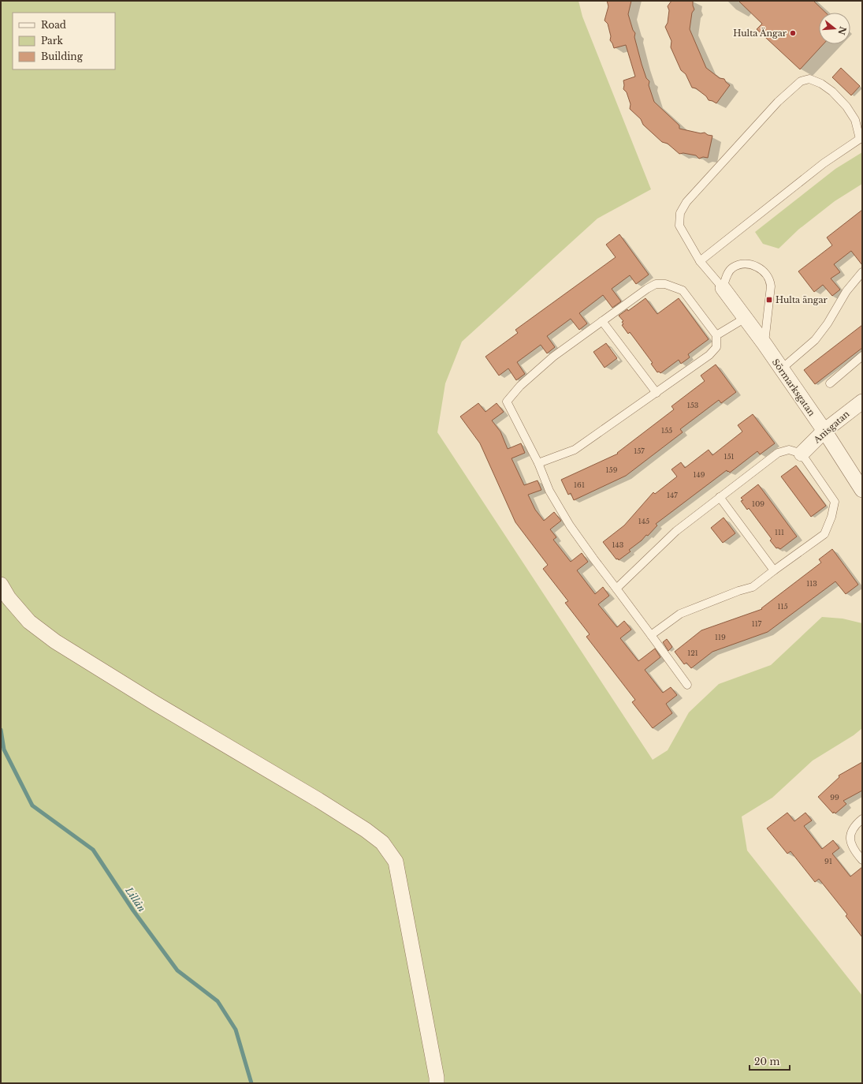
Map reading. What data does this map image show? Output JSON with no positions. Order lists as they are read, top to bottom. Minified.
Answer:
{"streets":{"street":["Sörmarksgatan","Anisgatan"]},"crossings":[["Sörmarksgatan","Anisgatan"]],"water":["Lillån"],"places":{"other":["Hulta Ängar"],"transit":["Hulta ängar"]},"house_numbers":["153","155","157","151","159","149","161","147","109","145","111","143","113","115","117","119","121","99","91"],"legend":["Road","Park","Building"],"scale_bar":"20 m","north":"right"}
